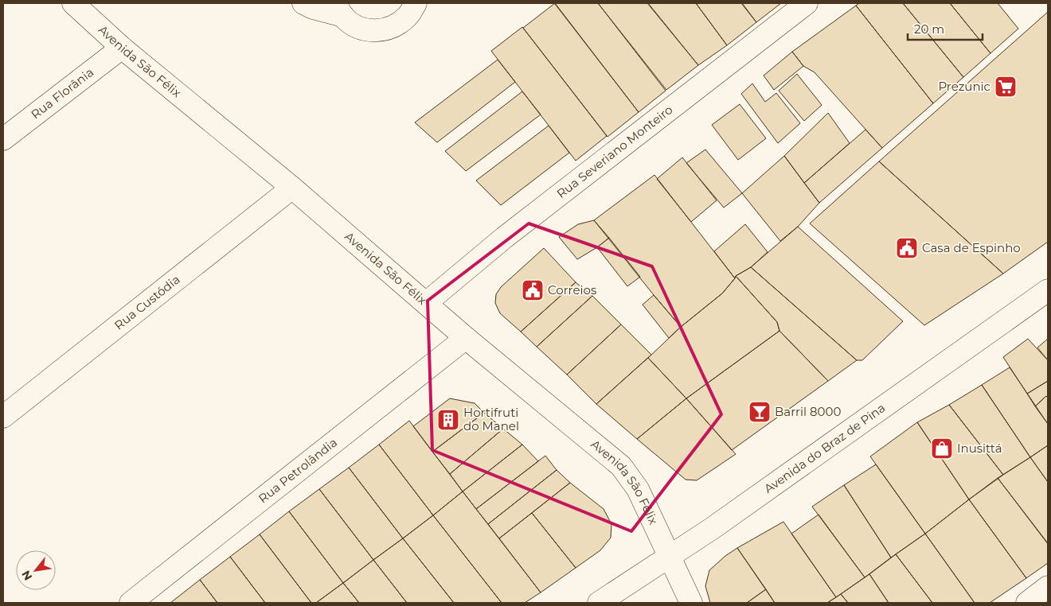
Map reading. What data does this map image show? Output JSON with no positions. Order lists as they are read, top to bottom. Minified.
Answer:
{"streets":{"street":["Avenida São Félix","Rua Florânia","Rua Severiano Monteiro","Rua Custódia","Avenida do Braz de Pina","Rua Petrolândia"]},"crossings":[["Avenida São Félix","Rua Florânia"],["Avenida São Félix","Rua Severiano Monteiro"],["Avenida São Félix","Rua Custódia"],["Avenida São Félix","Avenida do Braz de Pina"],["Avenida São Félix","Rua Petrolândia"]],"places":{"supermarket":["Prezunic"],"public building":["Casa de Espinho","Correios"],"bar":["Barril 8000"],"building":["Hortifruti do Manel"],"shop":["Inusittá"]},"scale_bar":"20 m","north":"bottom left"}
